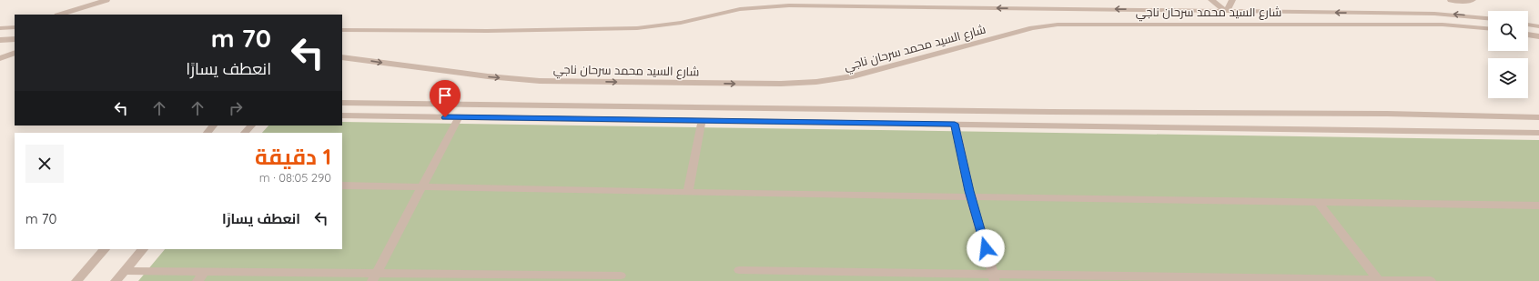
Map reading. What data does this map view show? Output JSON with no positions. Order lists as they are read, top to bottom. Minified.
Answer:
{"streets":{"street":["شارع السيد محمد سرحان ناجي"]},"page":{"turn":["70 m","انعطف يسارًا"],"heading":["1 دقيقة","290 m · 08:05"],"list":[{"name":"انعطف يسارًا","value":"70 m"}]}}
